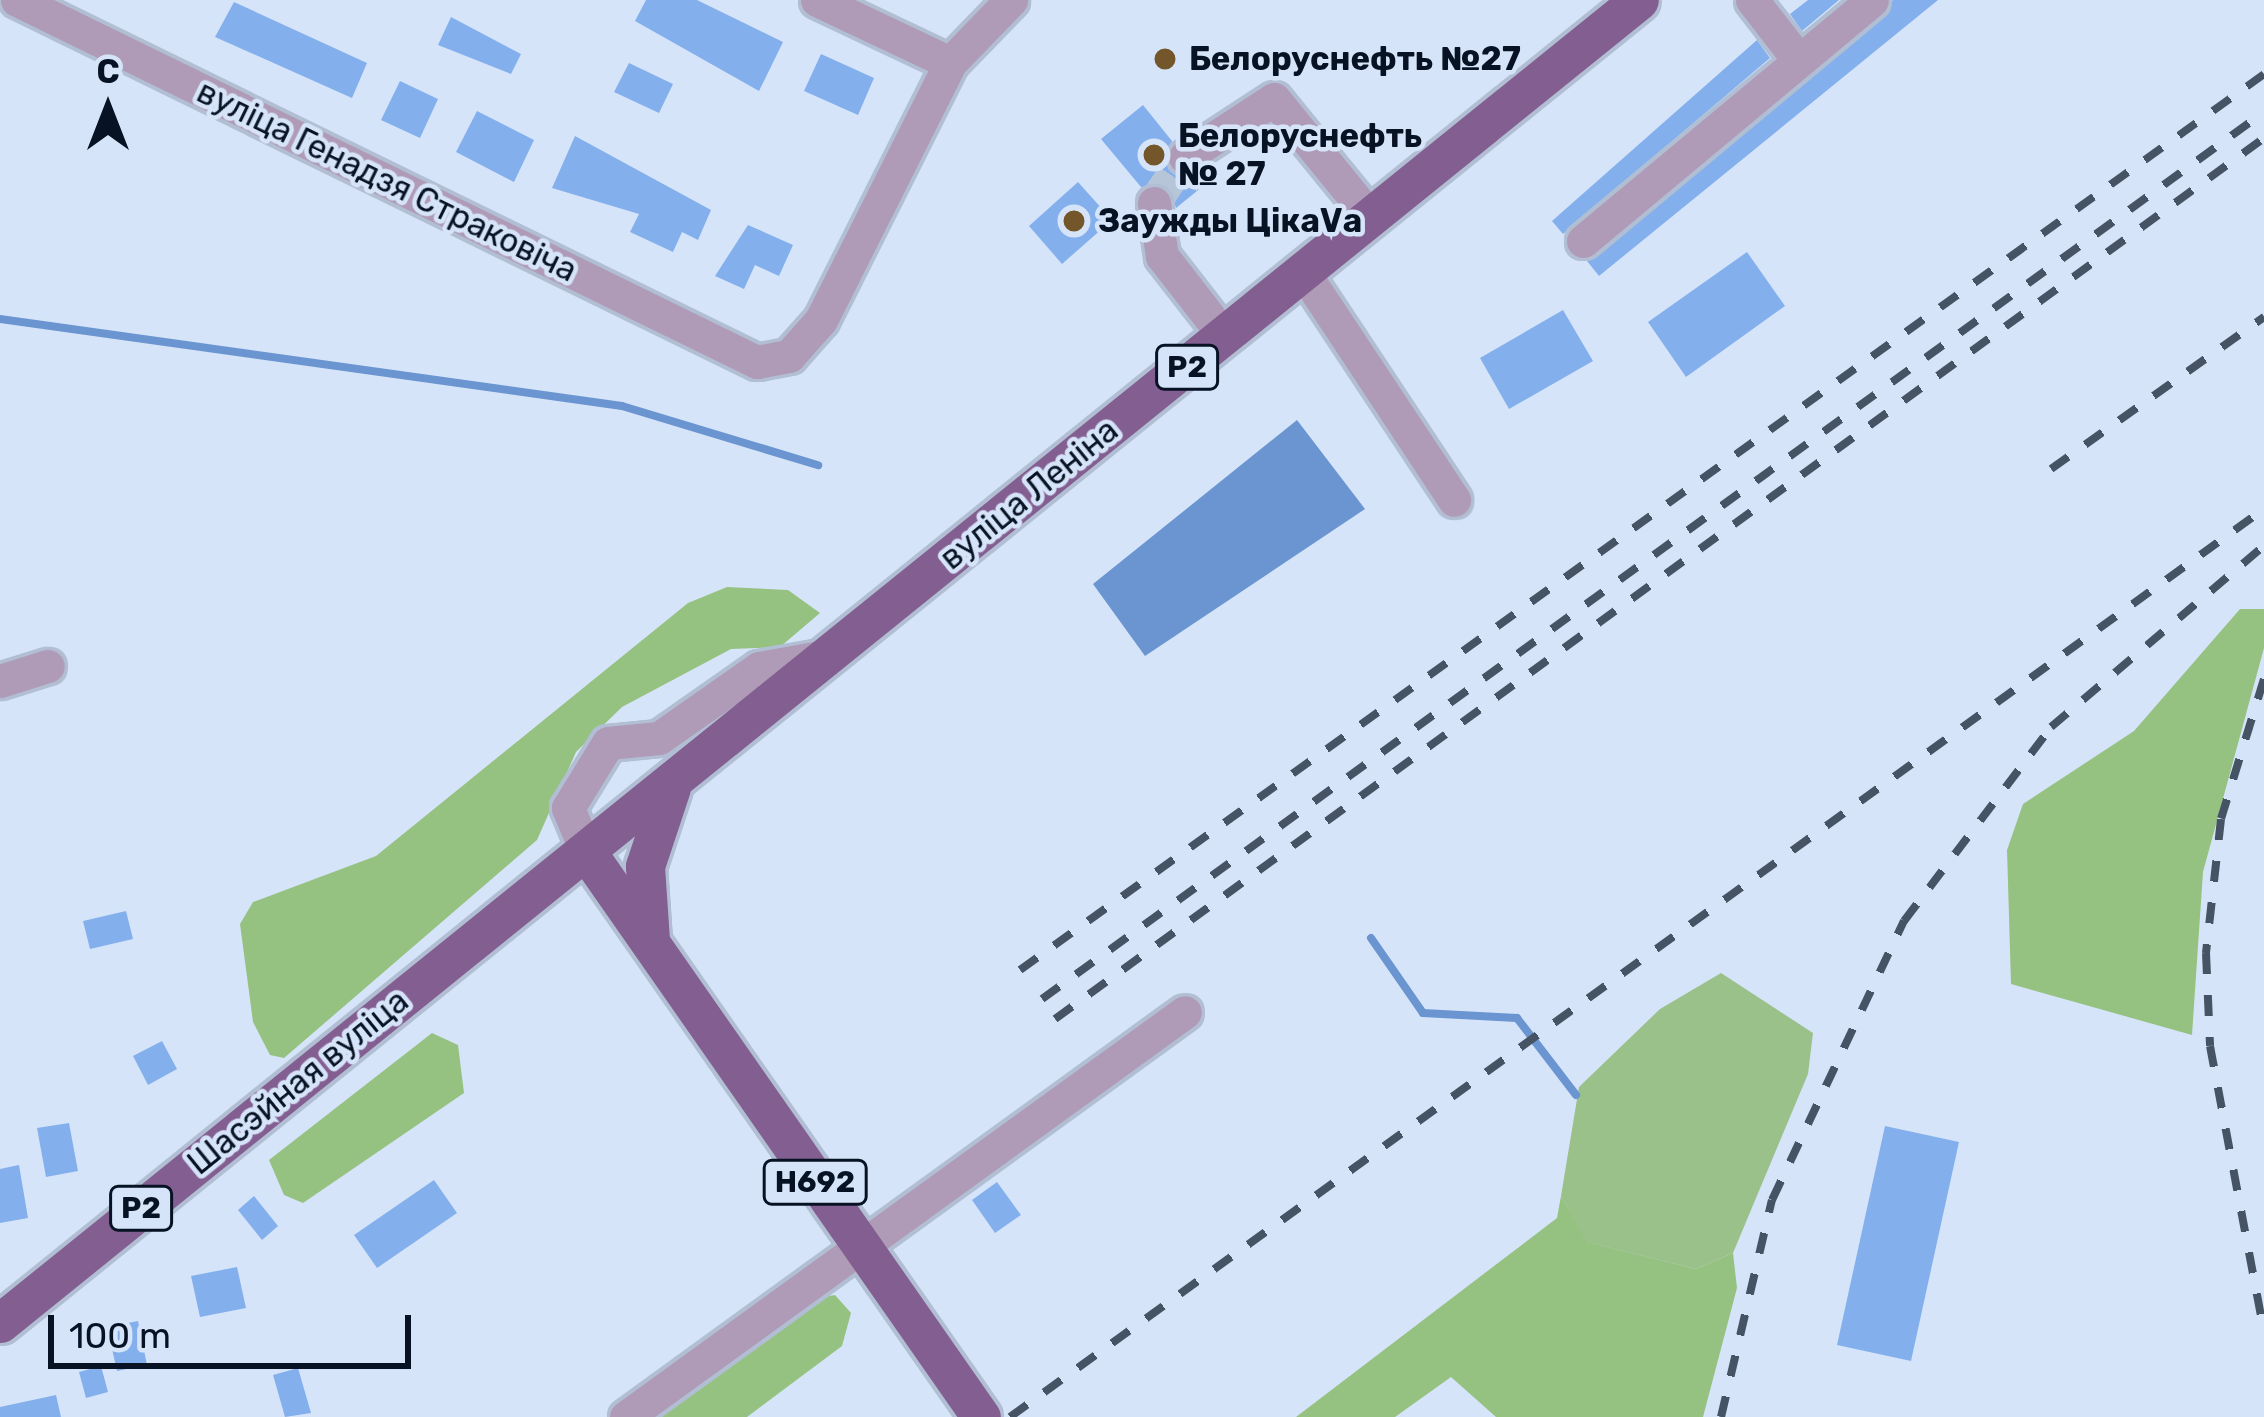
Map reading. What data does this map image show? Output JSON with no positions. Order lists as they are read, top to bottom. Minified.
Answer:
{"streets":{"main road":["Р2","вуліца Леніна","Шасэйная вуліца","Н692"],"street":["вуліца Генадзя Страковіча"]},"crossings":[["вуліца Леніна","Шасэйная вуліца"],["вуліца Леніна","Н692"],["Шасэйная вуліца","Н692"]],"places":["Белоруснефть №27","Белоруснефть № 27","Заужды ЦікаVа"],"scale_bar":"100 m","north":"top"}
